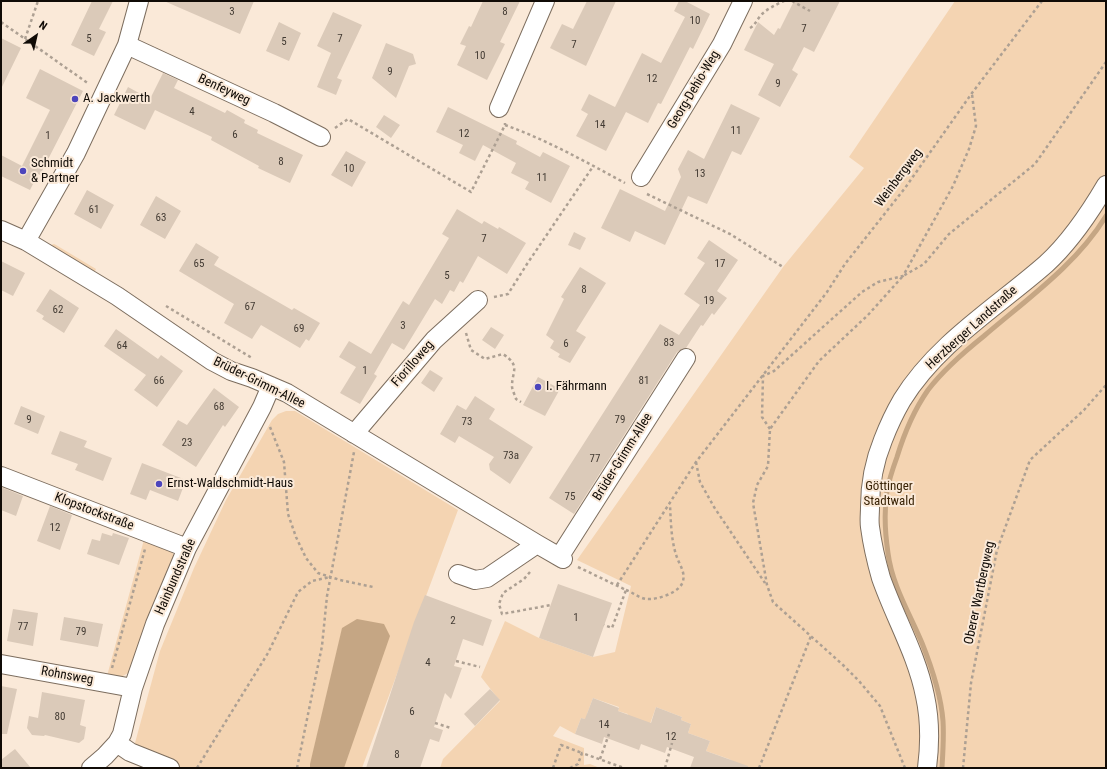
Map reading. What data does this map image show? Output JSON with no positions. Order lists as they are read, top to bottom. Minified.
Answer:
{"streets":{"street":["Benfeyweg","Georg-Dehio-Weg","Herzberger Landstraße","Fiorilloweg","Brüder-Grimm-Allee","Klopstockstraße","Hainbundstraße","Rohnsweg"],"path":["Weinbergweg","Oberer Wartbergweg"]},"crossings":[["Fiorilloweg","Brüder-Grimm-Allee"],["Brüder-Grimm-Allee","Hainbundstraße"],["Klopstockstraße","Hainbundstraße"],["Hainbundstraße","Rohnsweg"]],"parks":["Göttinger Stadtwald"],"places":["A. Jackwerth","Schmidt & Partner","I. Fährmann","Ernst-Waldschmidt-Haus"],"house_numbers":["3","8","10","7","5","7","5","7","10","9","12","9","4","14","11","12","6","1","8","10","13","11","61","63","7","65","17","5","8","19","67","62","3","69","83","6","64","1","66","81","68","9","79","73","23","73a","77","75","12","1","2","77","79","4","6","80","14","12","8"],"north":"top right"}
